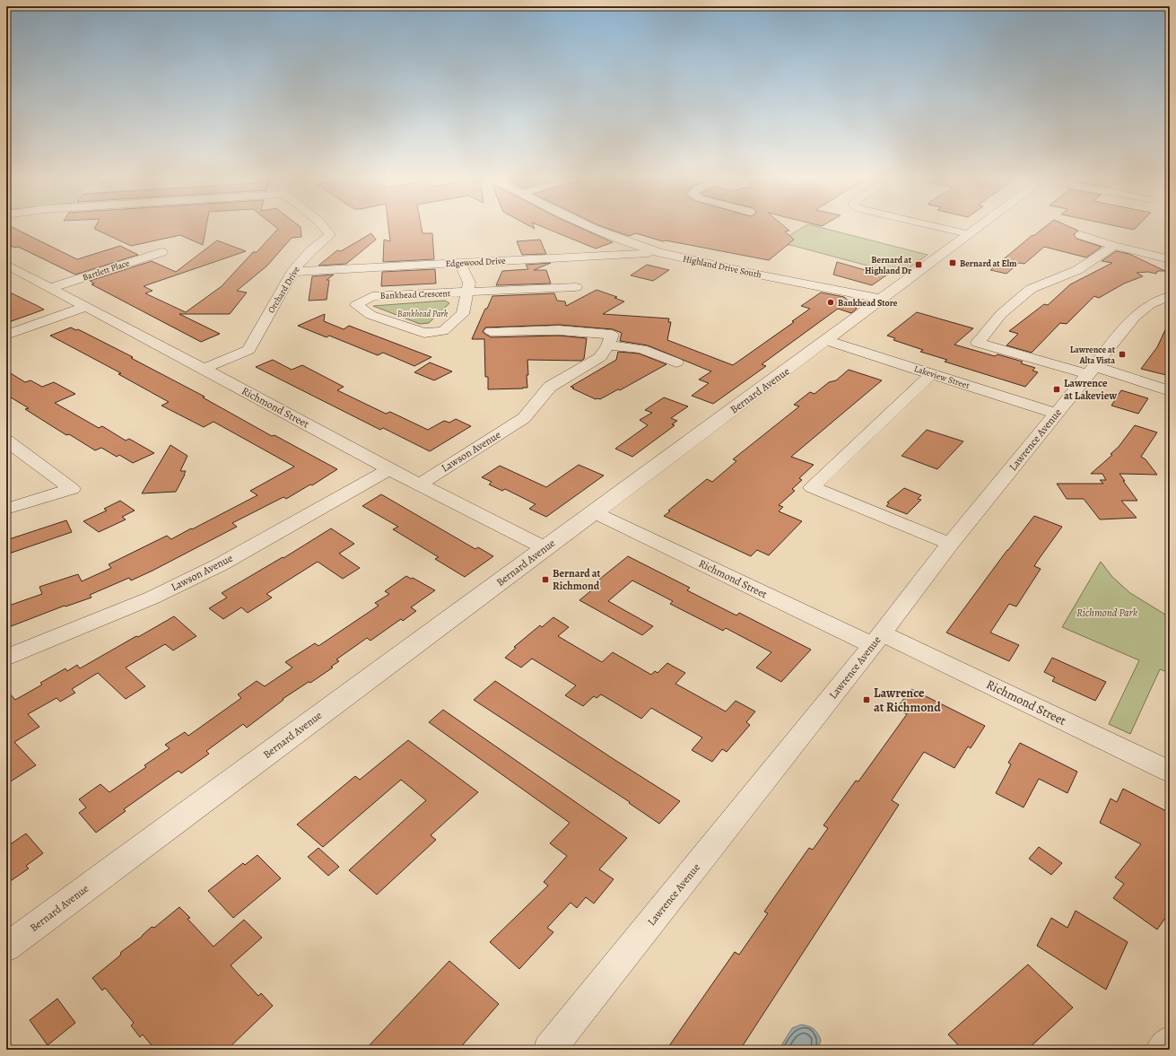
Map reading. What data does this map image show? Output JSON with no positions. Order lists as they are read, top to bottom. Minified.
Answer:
{"streets":{"street":["Edgewood Drive","Highland Drive South","Bartlett Place","Orchard Drive","Bankhead Crescent","Lakeview Street","Bernard Avenue","Richmond Street","Lawrence Avenue","Lawson Avenue"]},"crossings":[["Edgewood Drive","Highland Drive South"],["Edgewood Drive","Orchard Drive"],["Edgewood Drive","Bankhead Crescent"],["Highland Drive South","Bernard Avenue"],["Bartlett Place","Richmond Street"],["Orchard Drive","Richmond Street"],["Lakeview Street","Bernard Avenue"],["Lakeview Street","Lawrence Avenue"],["Bernard Avenue","Richmond Street"],["Richmond Street","Lawrence Avenue"],["Richmond Street","Lawson Avenue"]],"parks":["Bankhead Park","Richmond Park"],"places":{"transit":["Bernard at Elm","Bernard at Highland Dr","Lawrence at Alta Vista","Lawrence at Lakeview","Bernard at Richmond","Lawrence at Richmond"],"other":["Bankhead Store"]}}
